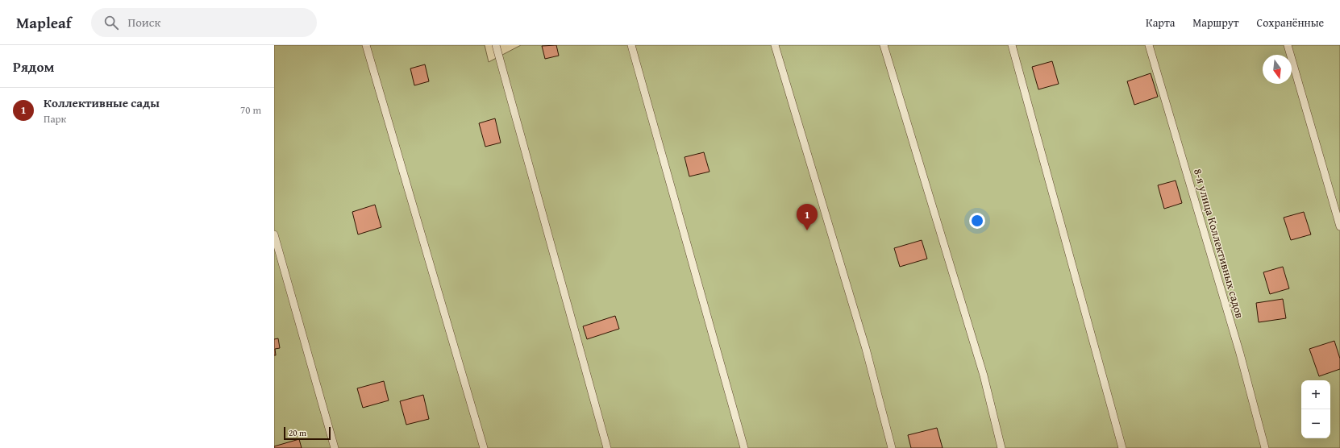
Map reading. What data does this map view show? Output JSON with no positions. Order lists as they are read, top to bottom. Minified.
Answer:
{"streets":{"lane":["8-я улица Коллективных садов"]},"scale_bar":"20 m","north":"bottom","page":{"header":"Mapleaf","search":"Поиск","nav":["Карта","Маршрут","Сохранённые"],"heading":"Рядом","list":[{"mark":"1","name":"Коллективные сады","note":"Парк","value":"70 m"}],"pins":"1","map_buttons":["+","−"],"scale":"20 m"}}
